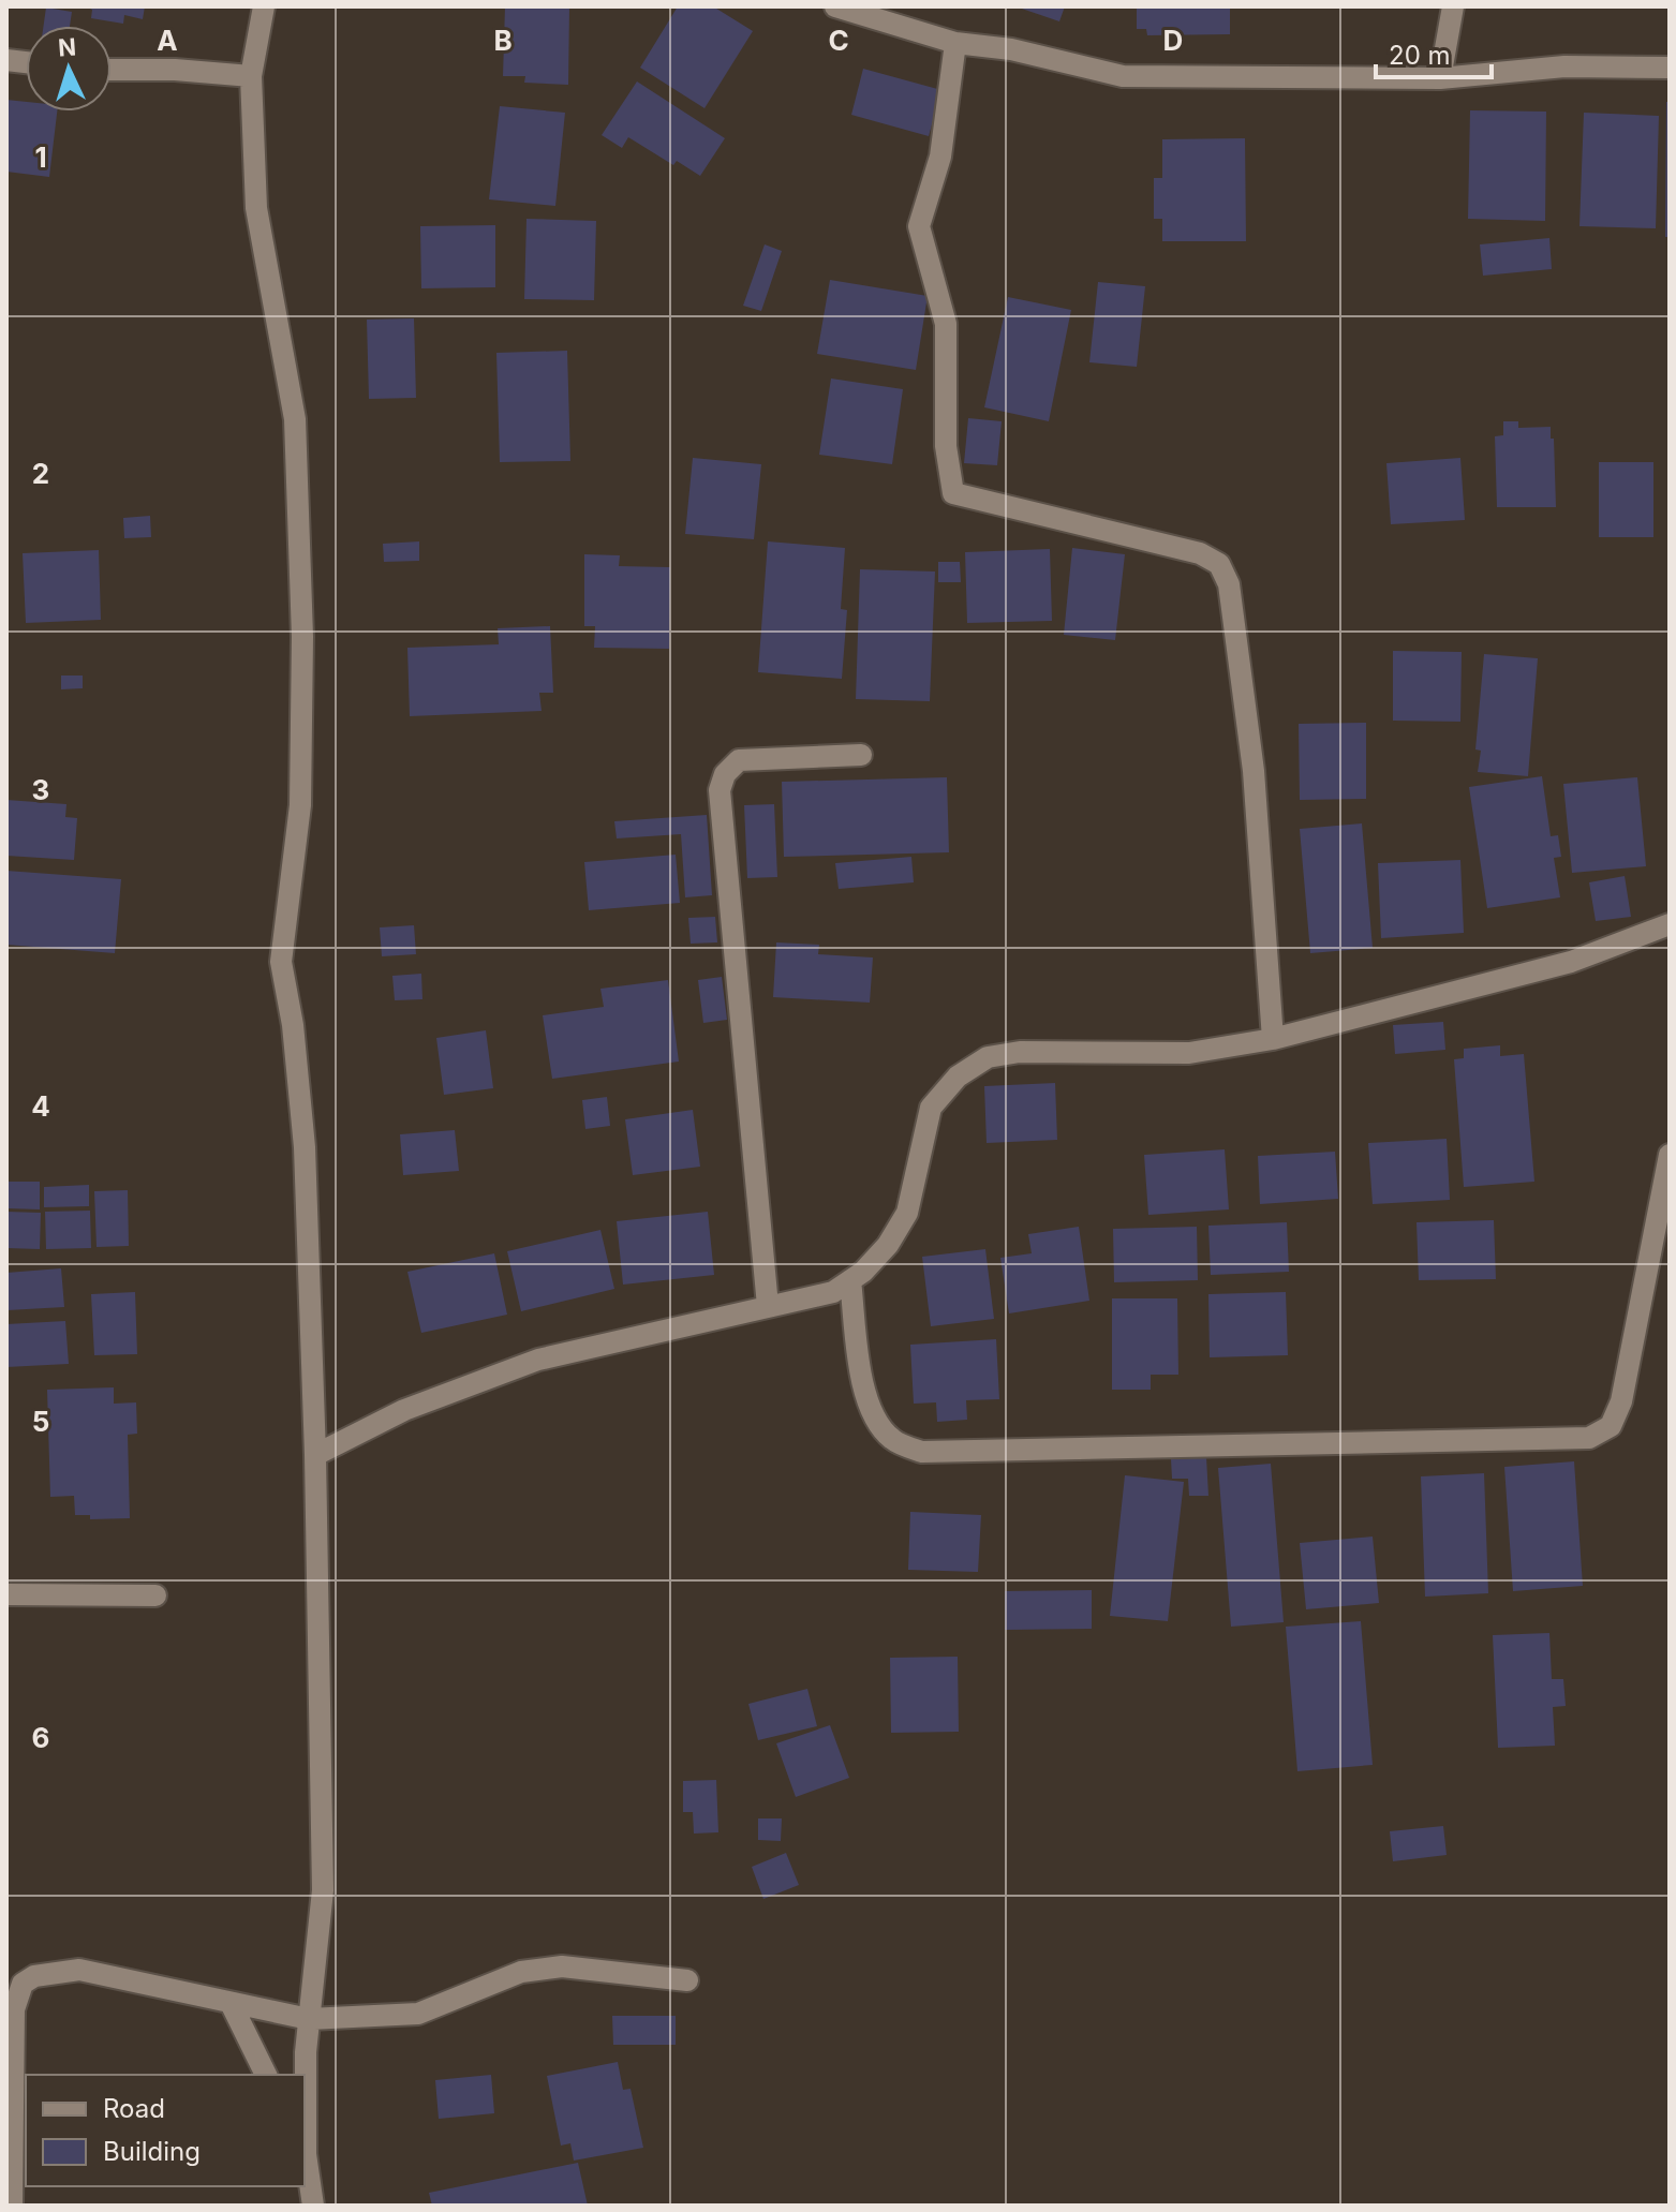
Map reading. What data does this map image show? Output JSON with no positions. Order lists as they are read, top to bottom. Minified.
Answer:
{"legend":["Road","Building"],"scale_bar":"20 m","north":"top","grid":{"columns":["A","B","C","D"],"rows":["1","2","3","4","5","6"]}}
